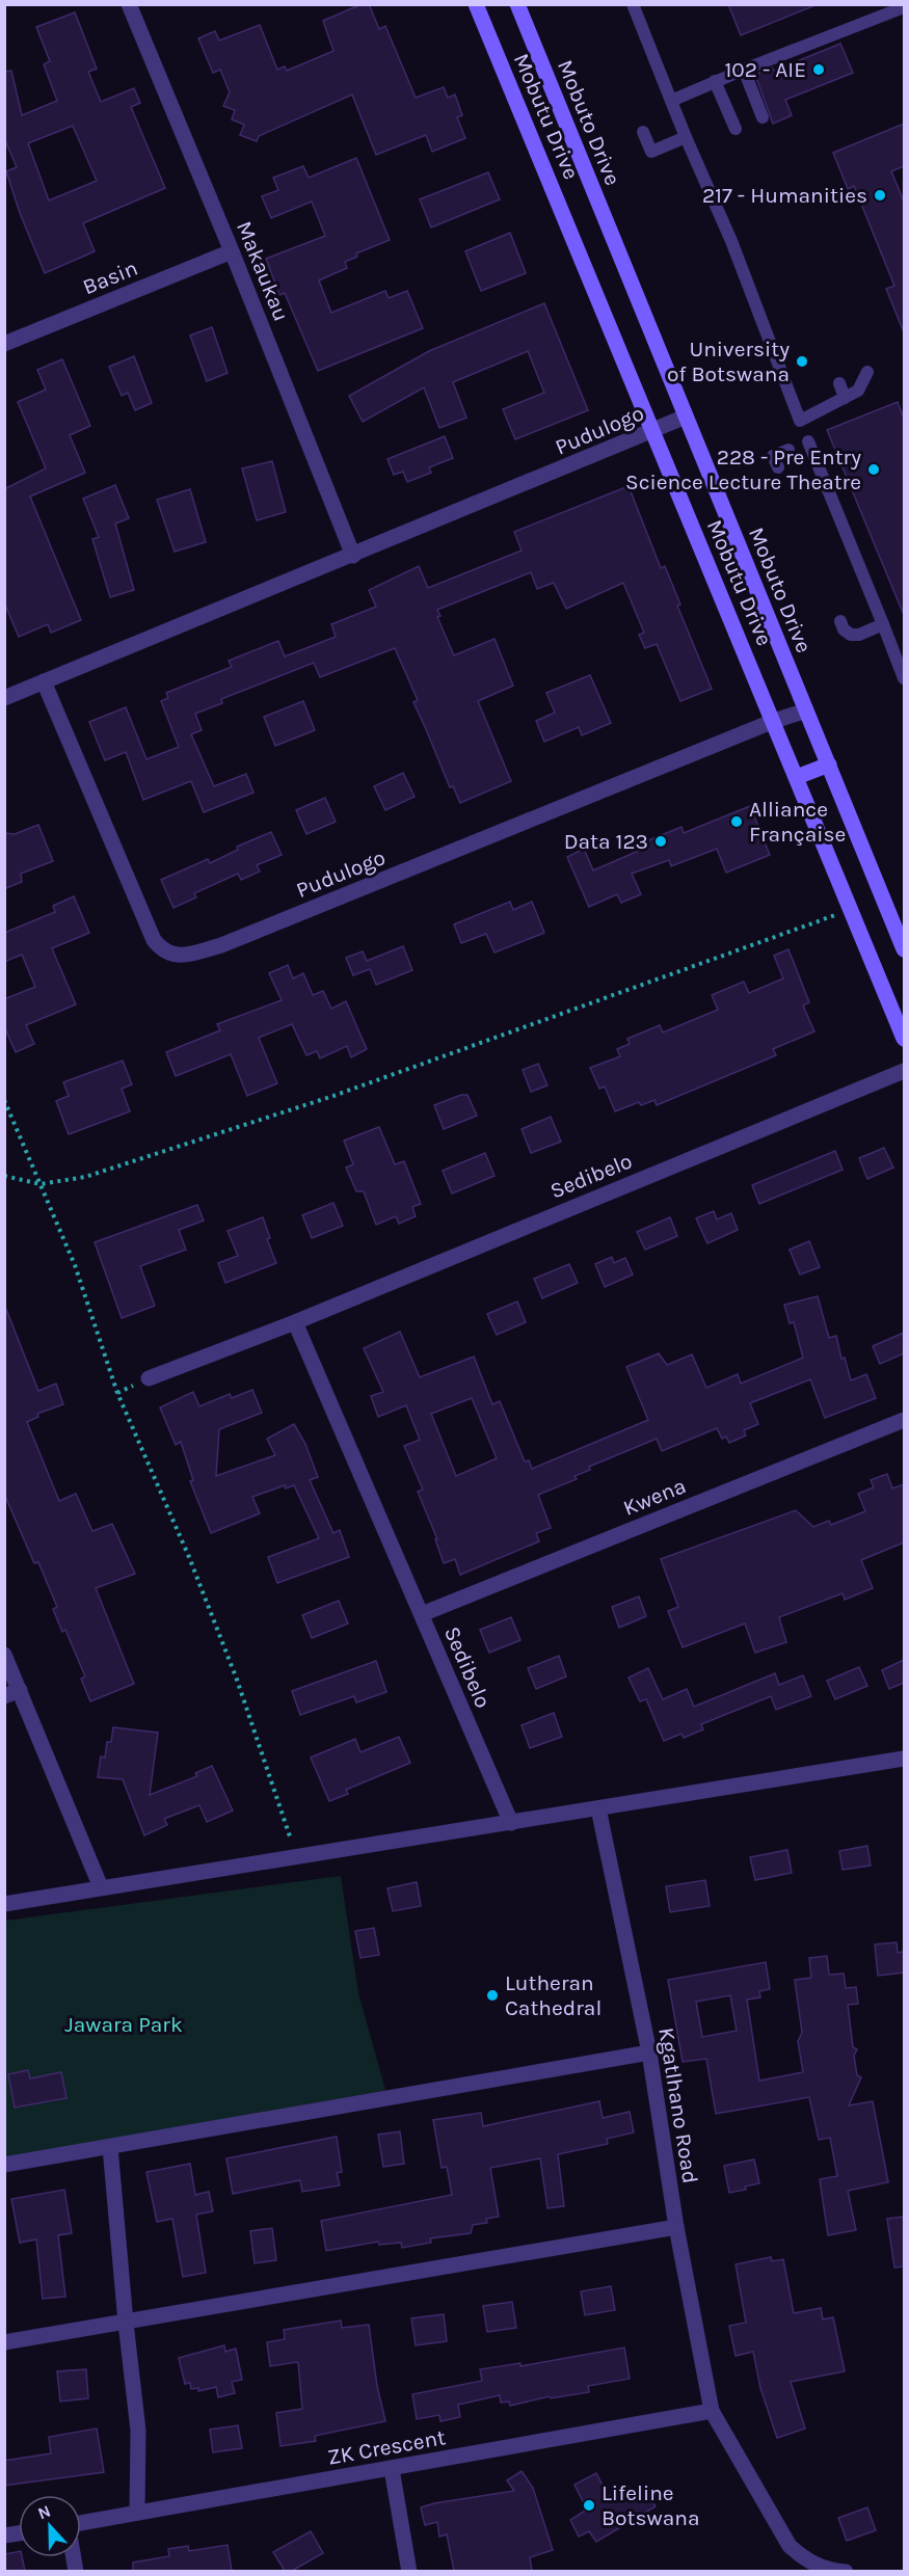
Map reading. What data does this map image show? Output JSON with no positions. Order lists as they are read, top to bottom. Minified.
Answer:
{"streets":{"main road":["Mobutu Drive","Mobuto Drive"],"street":["Makaukau","Basin","Pudulogo","Sedibelo","Kwena","Kgatlhano Road","ZK Crescent"]},"crossings":[["Mobutu Drive","Pudulogo"],["Mobuto Drive","Pudulogo"],["Makaukau","Basin"],["Makaukau","Pudulogo"],["Sedibelo","Kwena"],["Kgatlhano Road","ZK Crescent"]],"parks":["Jawara Park"],"places":["102 - AIE","217 - Humanities","University of Botswana","228 - Pre Entry Science Lecture Theatre","Alliance Française","Data 123","Lutheran Cathedral","Lifeline Botswana"],"north":"top"}
